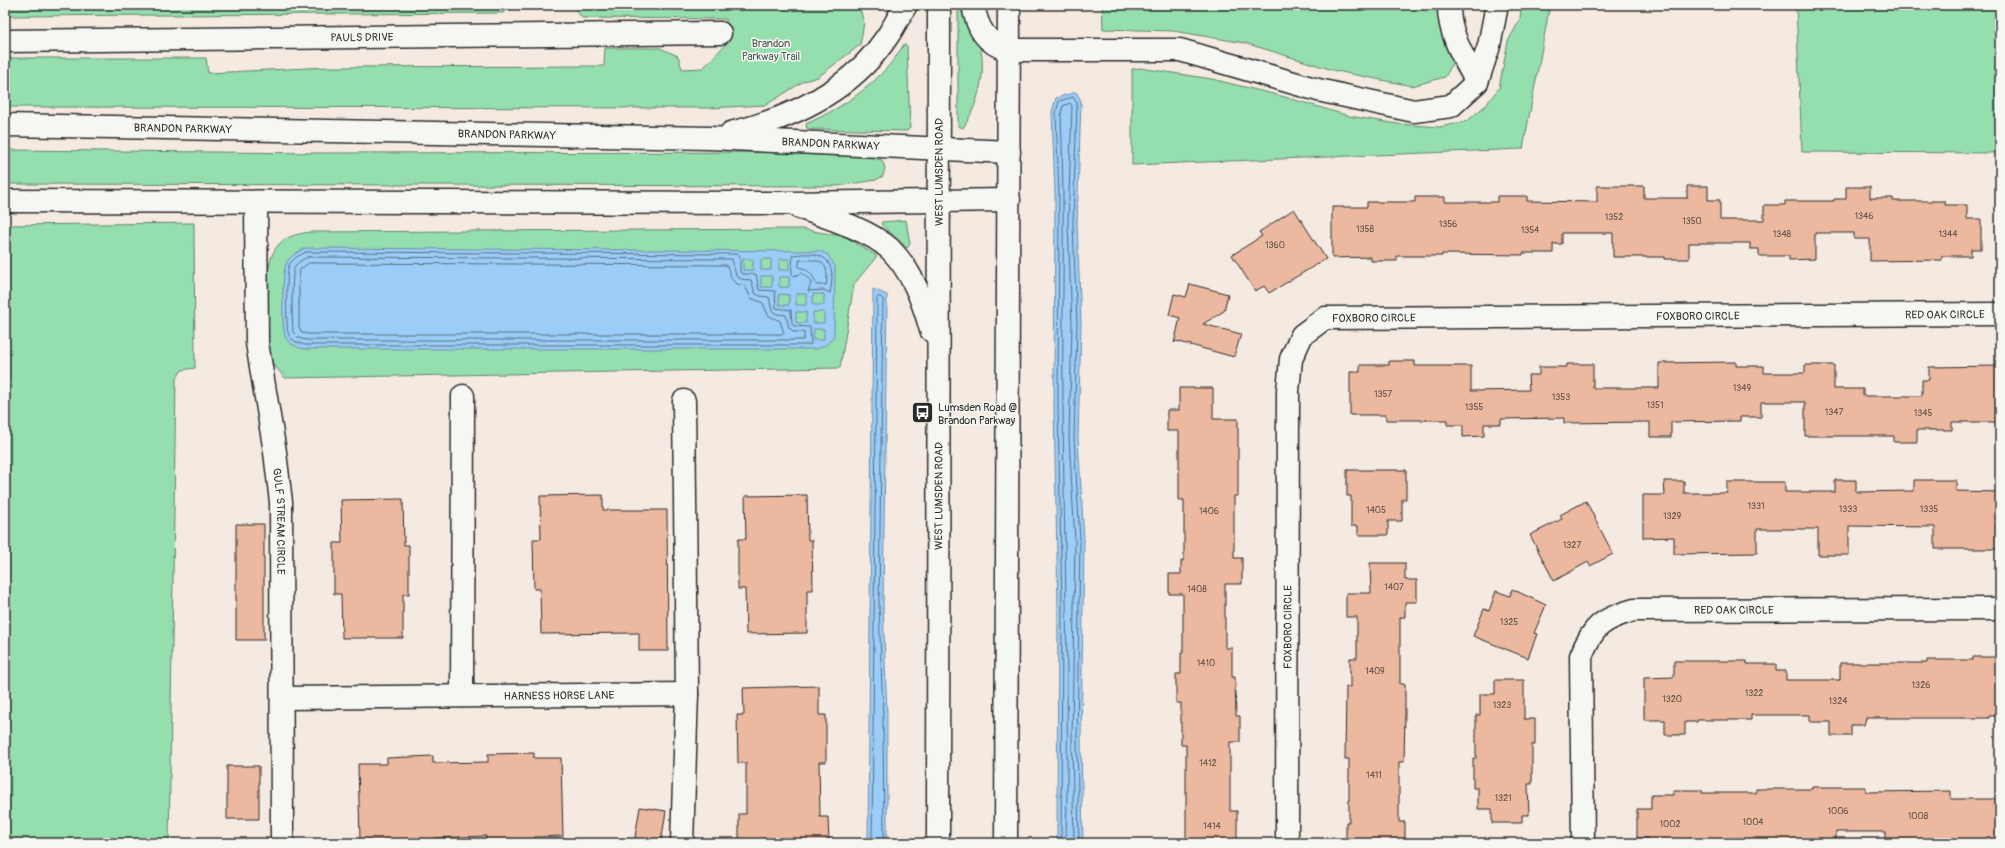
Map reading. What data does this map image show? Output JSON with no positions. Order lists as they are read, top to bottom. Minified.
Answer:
{"streets":{"street":["PAULS DRIVE","BRANDON PARKWAY","WEST LUMSDEN ROAD","RED OAK CIRCLE","FOXBORO CIRCLE","GULF STREAM CIRCLE","HARNESS HORSE LANE"]},"crossings":[["BRANDON PARKWAY","WEST LUMSDEN ROAD"],["RED OAK CIRCLE","FOXBORO CIRCLE"],["GULF STREAM CIRCLE","HARNESS HORSE LANE"]],"parks":["Brandon Parkway Trail"],"places":{"bus stop":["Lumsden Road @ Brandon Parkway"]},"house_numbers":["1346","1352","1350","1356","1358","1354","1348","1344","1360","1349","1357","1353","1351","1355","1347","1345","1331","1333","1335","1405","1406","1329","1327","1407","1408","1325","1410","1409","1326","1322","1320","1324","1323","1412","1411","1321","1006","1008","1004","1002","1414"]}
